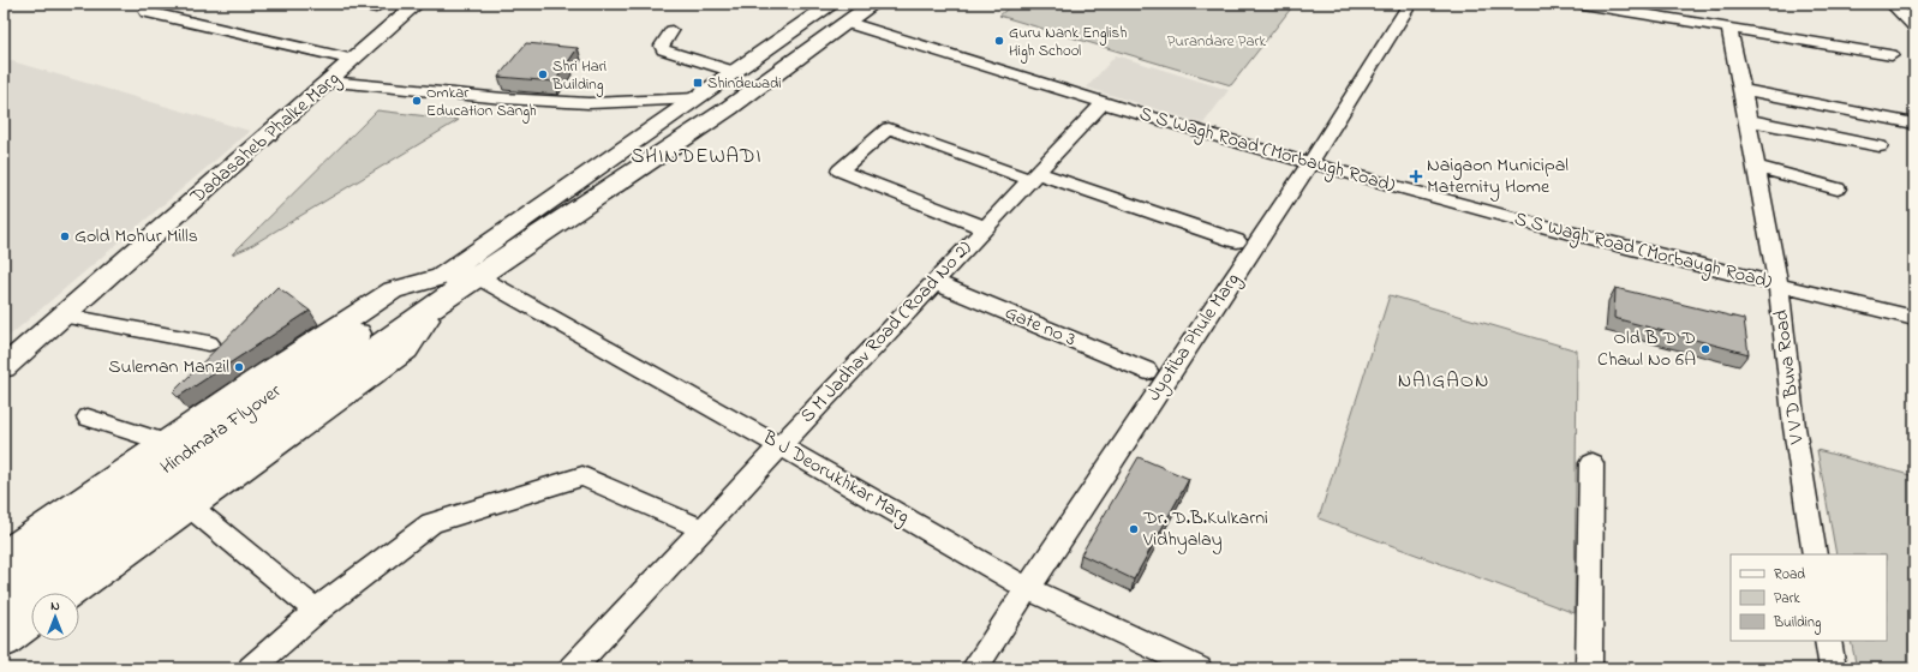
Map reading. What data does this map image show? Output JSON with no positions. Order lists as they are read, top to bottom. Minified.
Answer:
{"streets":{"highway":["Hindmata Flyover"],"street":["Dadasaheb Phalke Marg","S S Wagh Road (Morbaugh Road)","Gate no 3","S M Jadhav Road (Road No 2)","Jyotiba Phule Marg","V V D Buva Road","B J Deorukhkar Marg"]},"crossings":[["S S Wagh Road (Morbaugh Road)","S M Jadhav Road (Road No 2)"],["S S Wagh Road (Morbaugh Road)","Jyotiba Phule Marg"],["S S Wagh Road (Morbaugh Road)","V V D Buva Road"],["S S Wagh Road (Morbaugh Road)","Hindmata Flyover"],["Gate no 3","S M Jadhav Road (Road No 2)"],["S M Jadhav Road (Road No 2)","B J Deorukhkar Marg"],["Jyotiba Phule Marg","B J Deorukhkar Marg"],["Hindmata Flyover","B J Deorukhkar Marg"]],"districts":["SHINDEWADI","NAIGAON"],"parks":["Purandare Park"],"places":{"other":["Guru Nank English High School","Shri Hari Building","Omkar Education Sangh","Gold Mohur Mills","Old B D D Chawl No 6A","Suleman Manzil","Dr. D.B.Kulkarni Vidhyalay"],"transit":["Shindewadi"],"health":["Naigaon Municipal Maternity Home"]},"legend":["Road","Park","Building"],"north":"top"}
